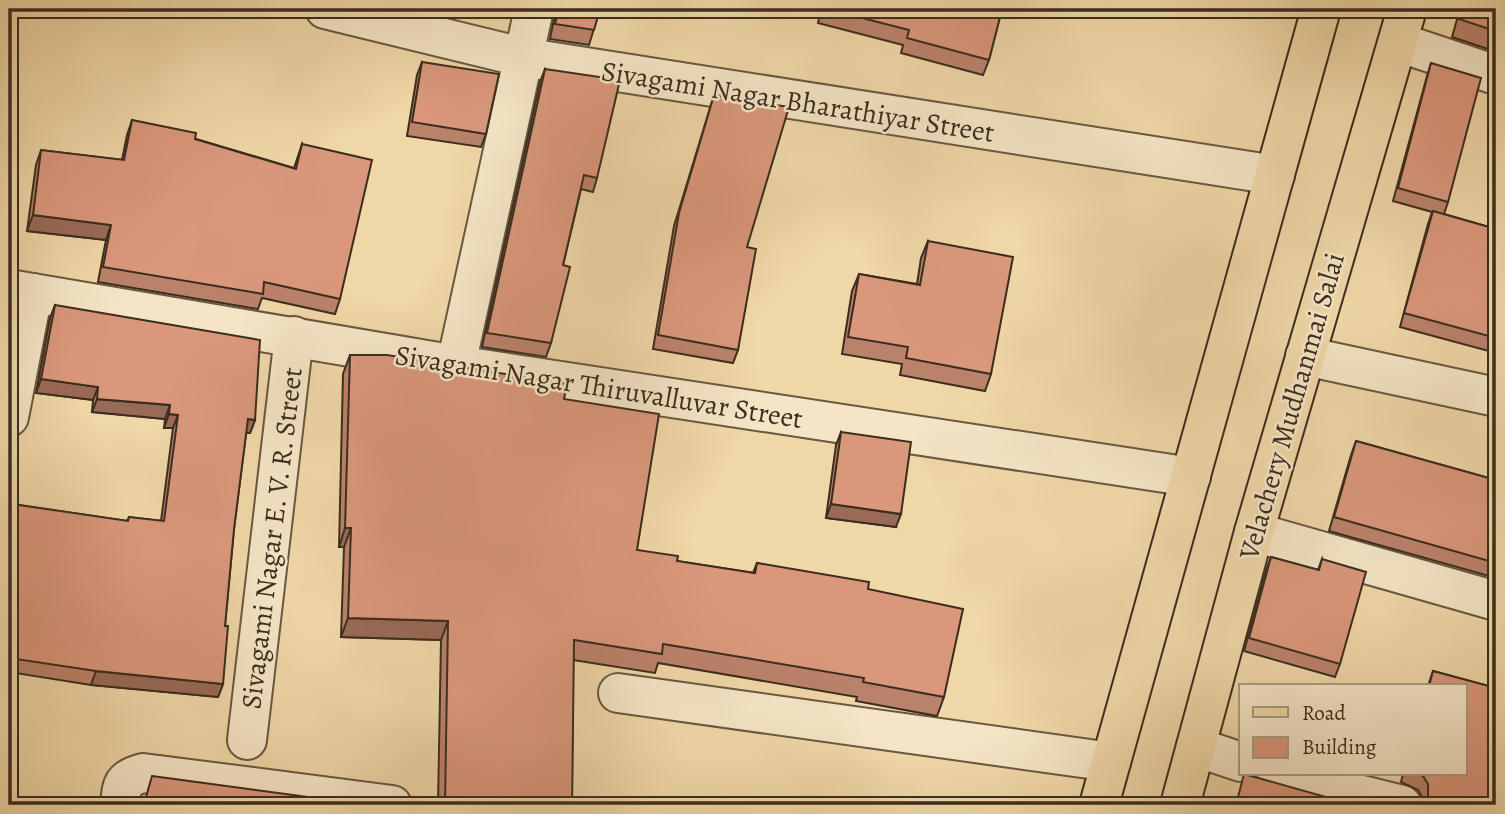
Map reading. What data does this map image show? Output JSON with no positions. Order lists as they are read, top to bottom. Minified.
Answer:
{"streets":{"main road":["Velachery Mudhanmai Salai"],"street":["Sivagami Nagar Bharathiyar Street","Sivagami Nagar Thiruvalluvar Street","Sivagami Nagar E. V. R. Street"]},"crossings":[["Sivagami Nagar Thiruvalluvar Street","Sivagami Nagar E. V. R. Street"]],"legend":["Road","Building"]}
